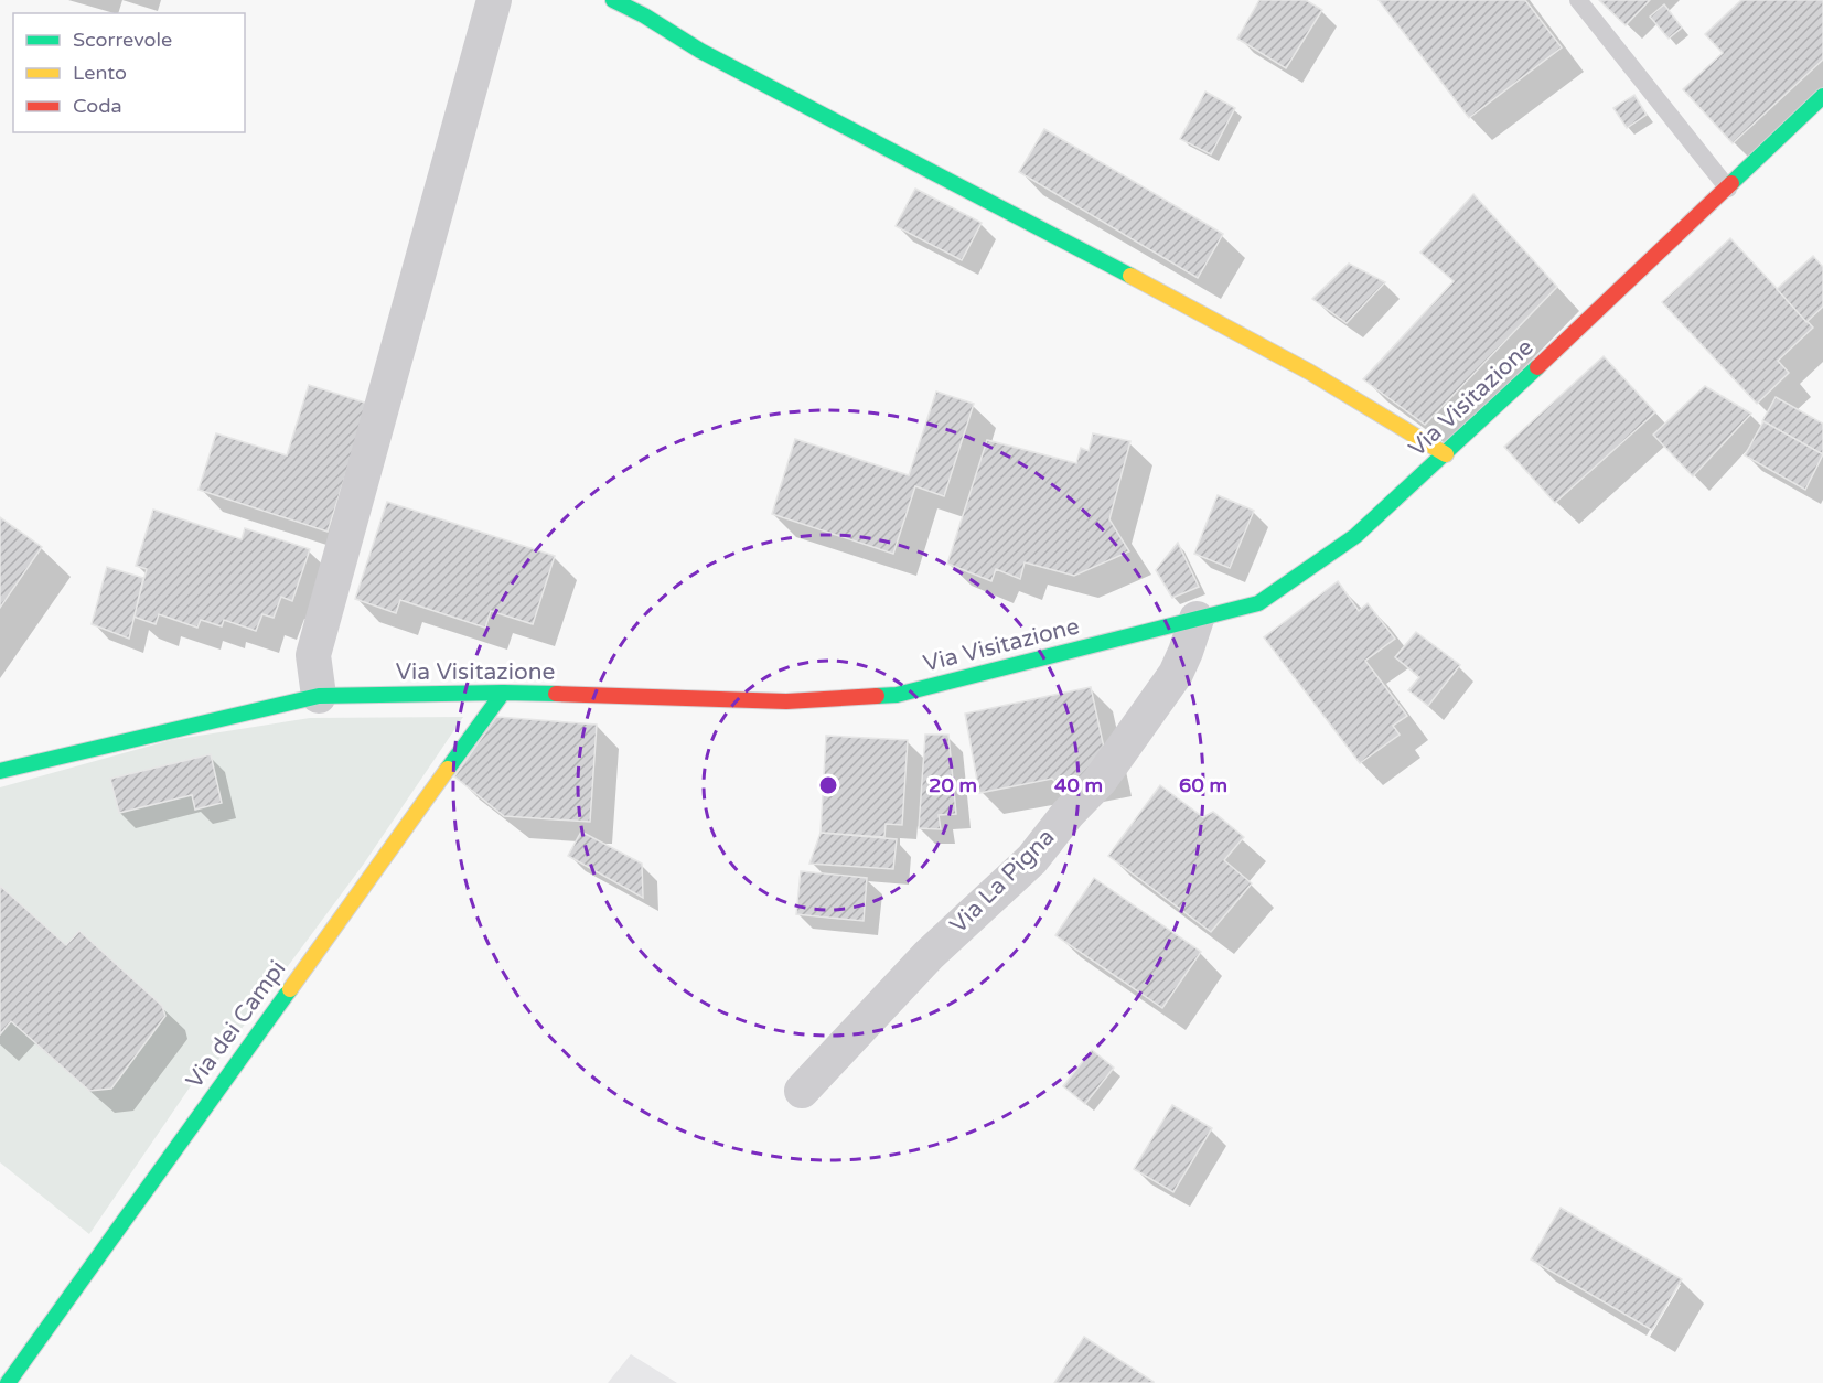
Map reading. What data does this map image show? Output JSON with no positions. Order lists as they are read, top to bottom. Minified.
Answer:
{"streets":{"street":["Via Visitazione","Via La Pigna","Via dei Campi"]},"crossings":[["Via Visitazione","Via La Pigna"],["Via Visitazione","Via dei Campi"]],"legend":["Scorrevole","Lento","Coda"],"rings":["20 m","40 m","60 m"]}
